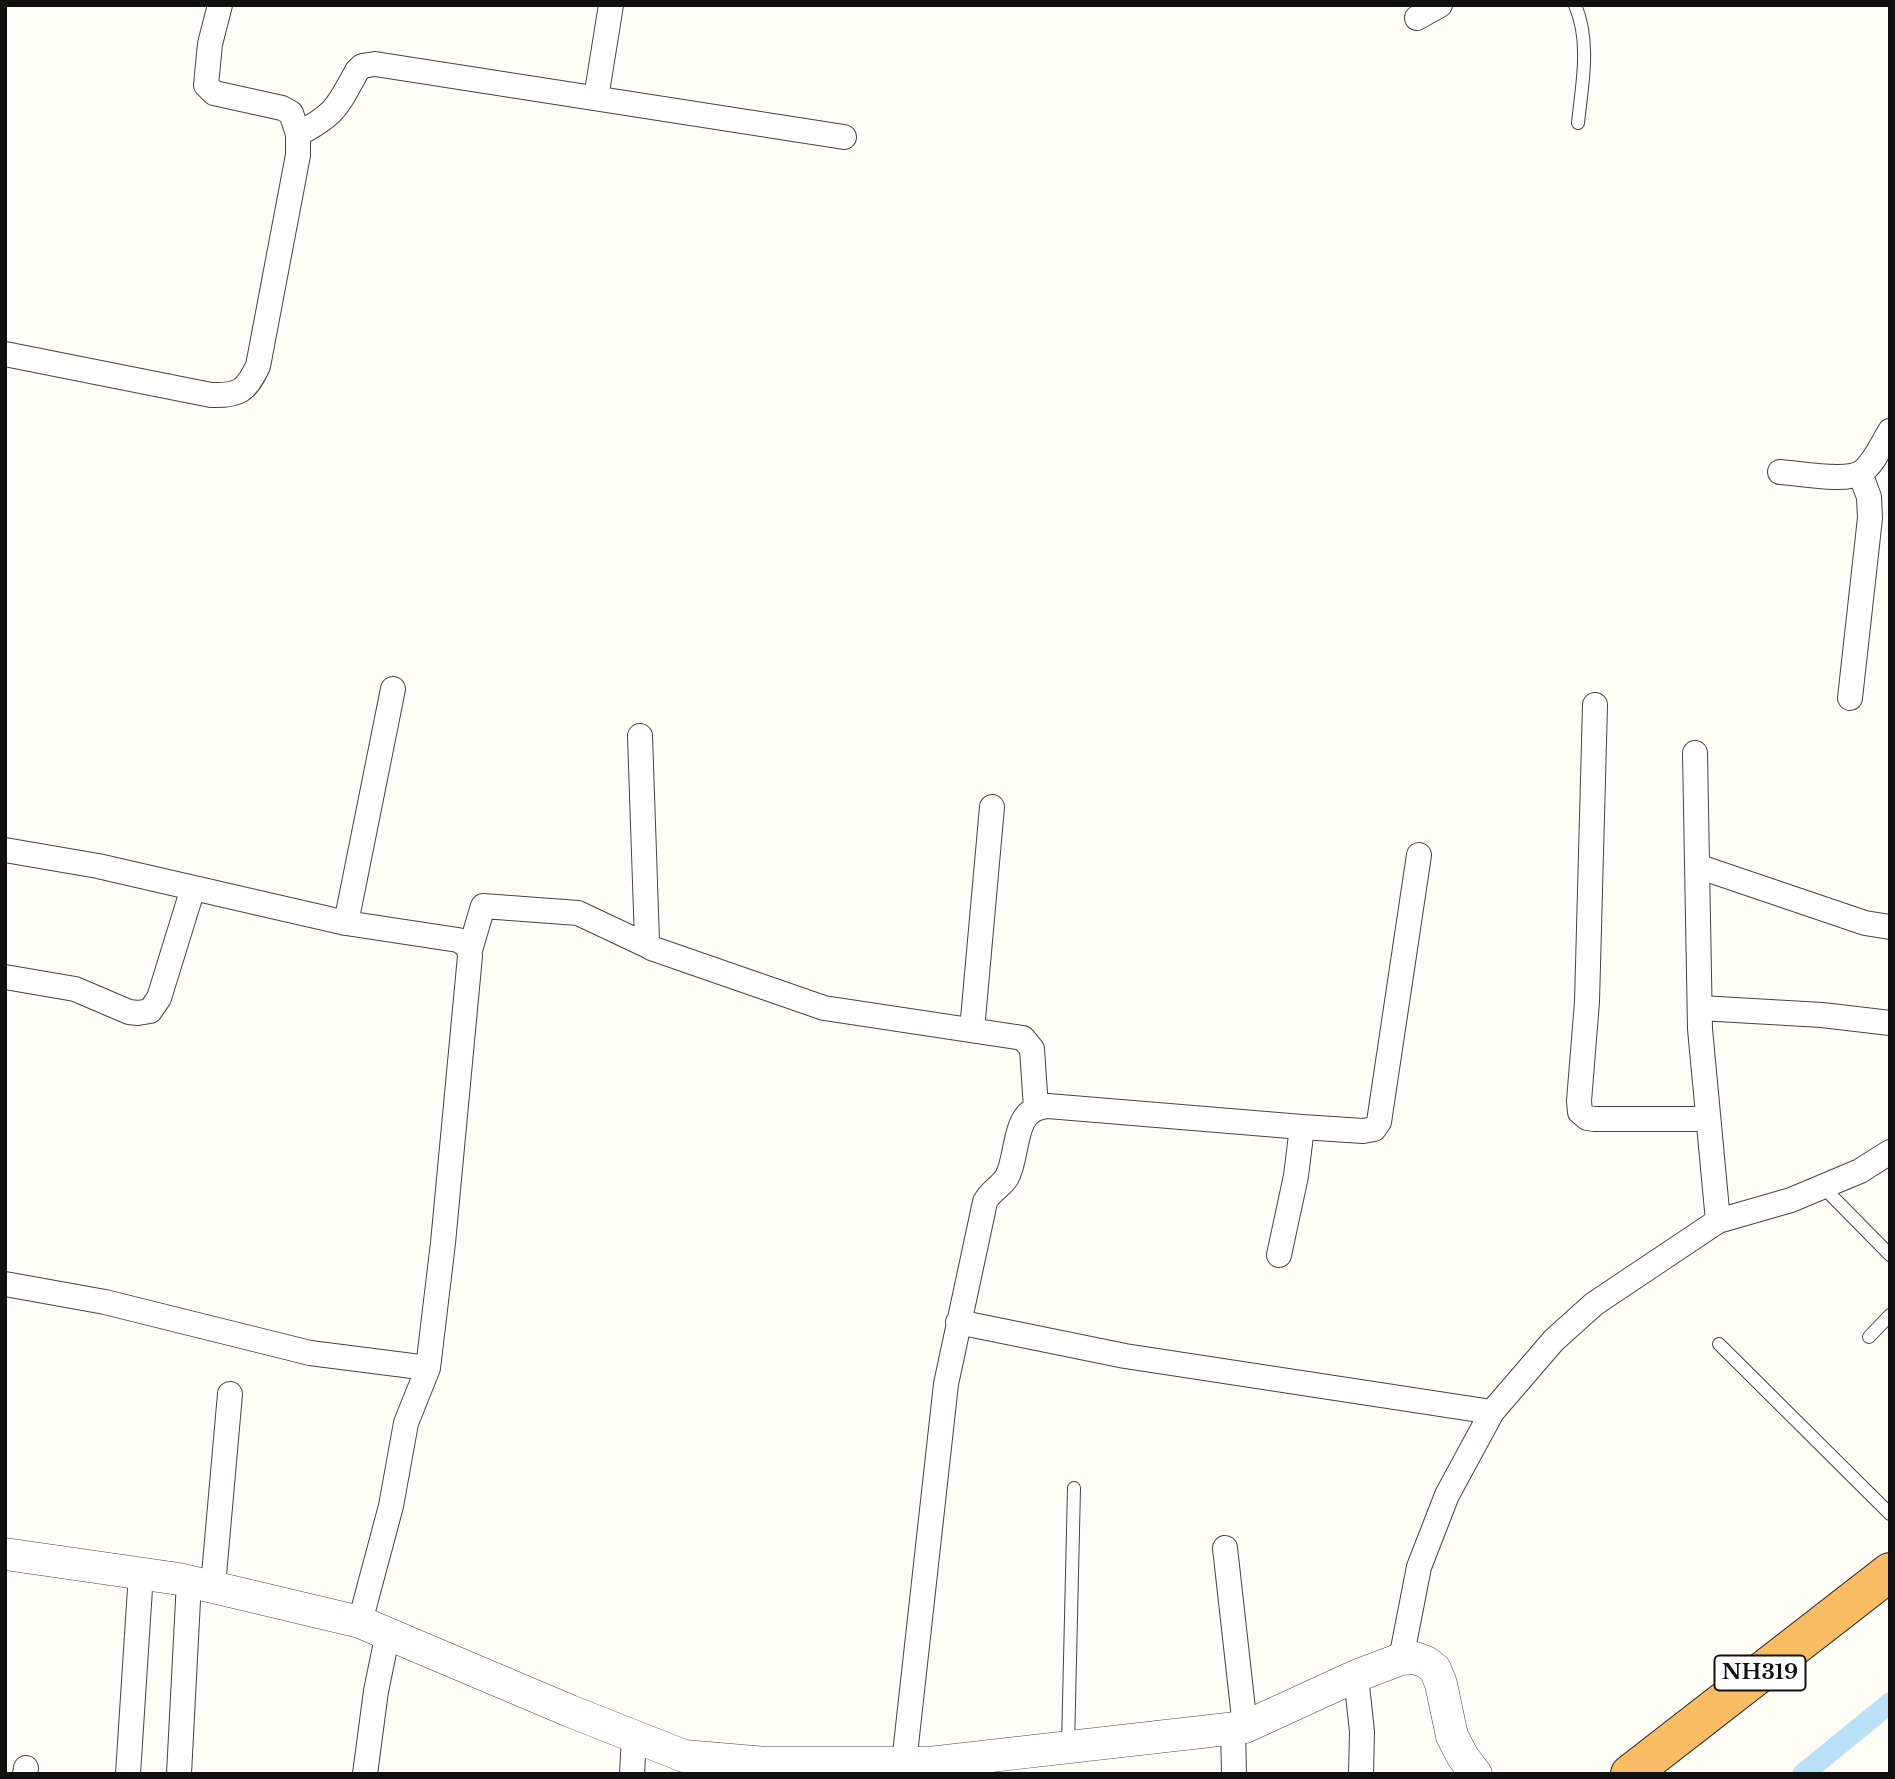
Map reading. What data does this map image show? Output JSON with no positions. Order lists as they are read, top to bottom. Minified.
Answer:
{"streets":{"highway":["NH319"]}}
